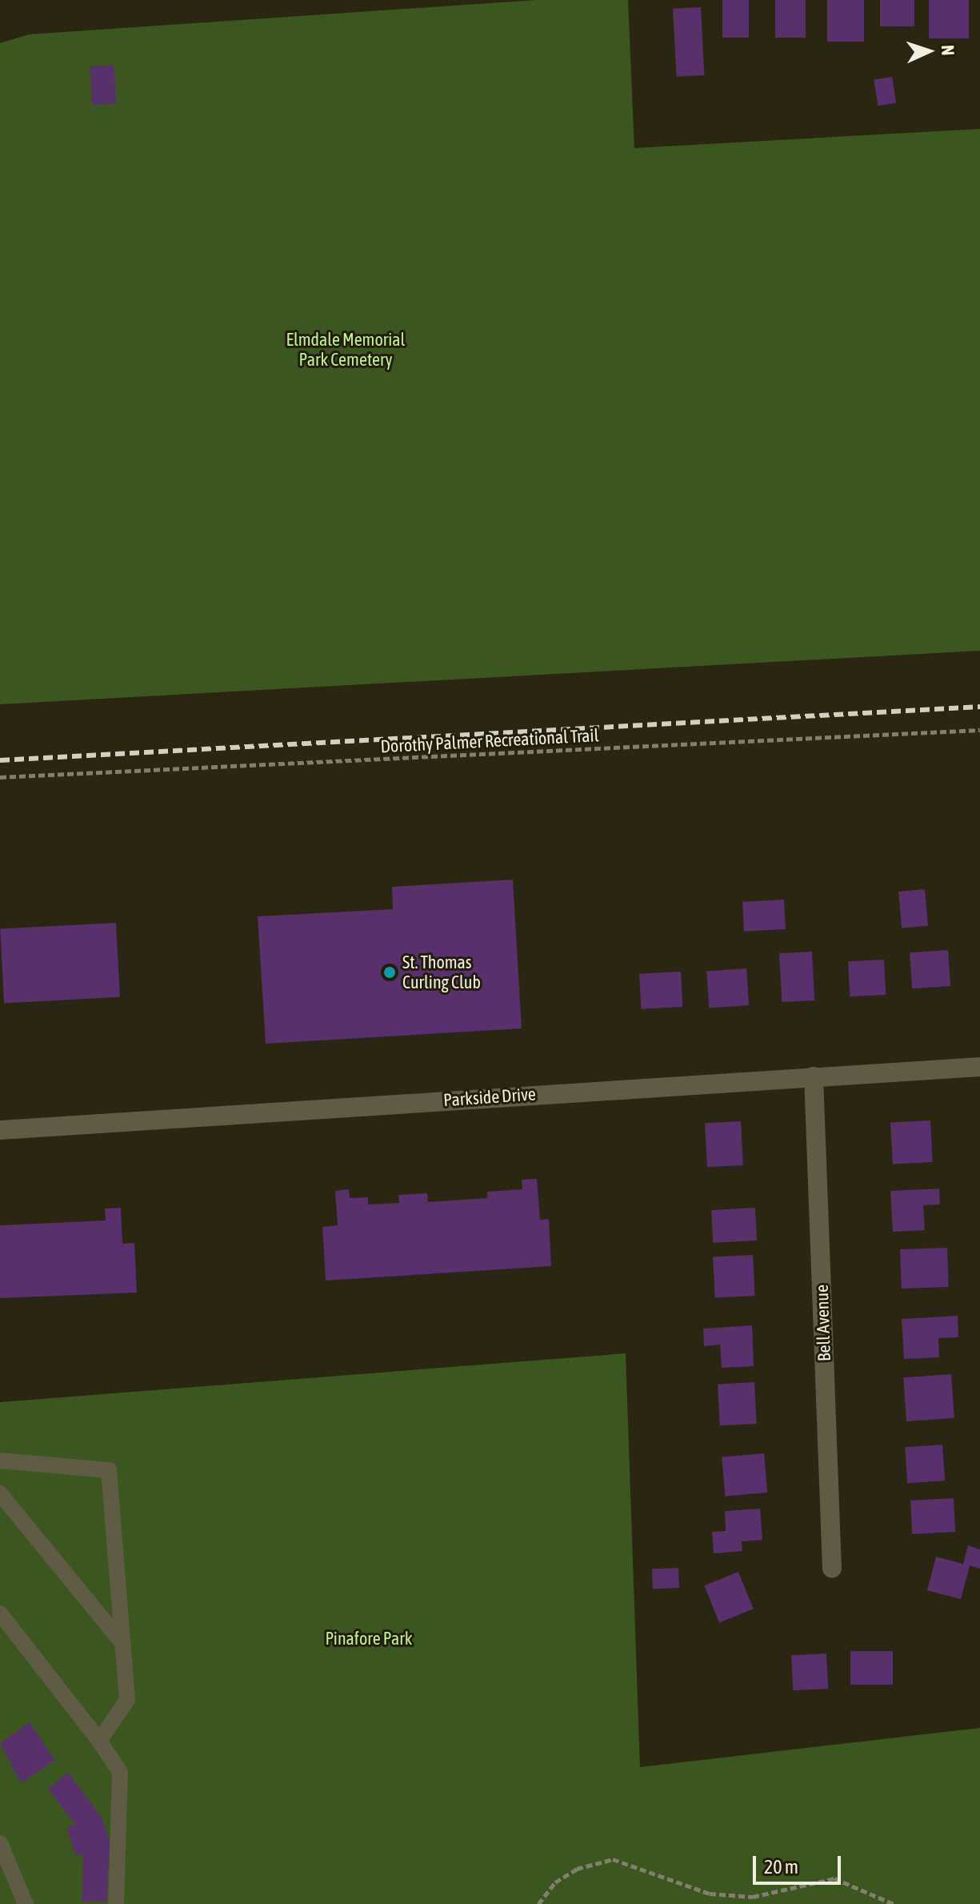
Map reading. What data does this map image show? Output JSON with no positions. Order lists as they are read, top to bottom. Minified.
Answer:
{"streets":{"street":["Parkside Drive","Bell Avenue"],"path":["Dorothy Palmer Recreational Trail"]},"crossings":[["Parkside Drive","Bell Avenue"]],"parks":["Elmdale Memorial Park Cemetery","Pinafore Park"],"places":["St. Thomas Curling Club"],"scale_bar":"20 m","north":"right"}
